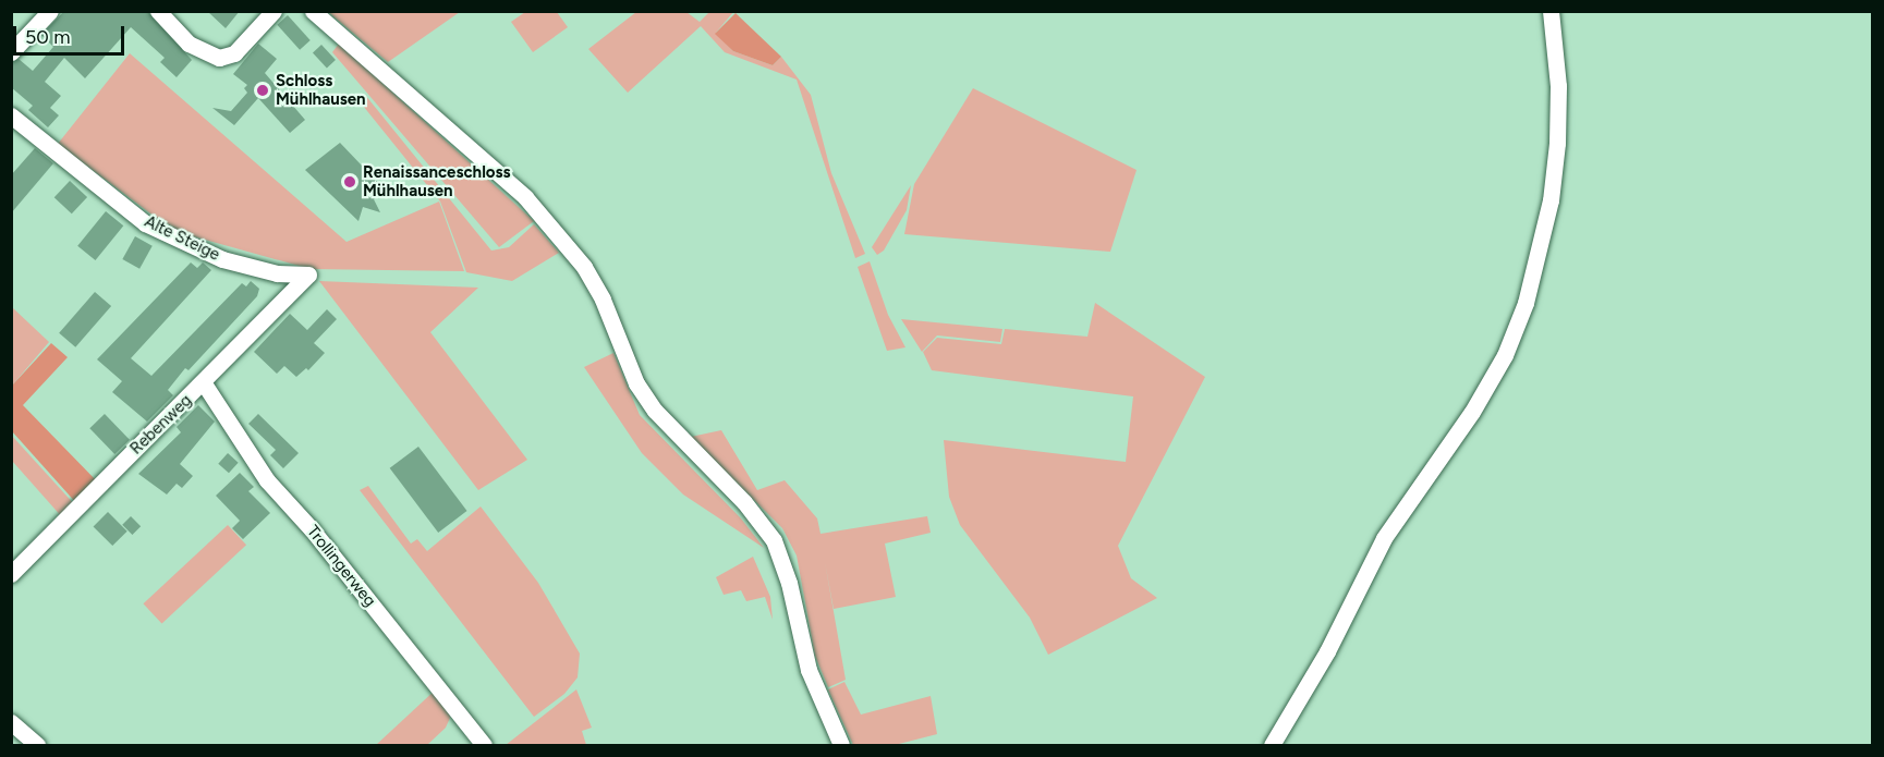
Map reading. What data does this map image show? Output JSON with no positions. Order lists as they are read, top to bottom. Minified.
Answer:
{"streets":{"street":["Alte Steige","Rebenweg","Trollingerweg"]},"crossings":[["Alte Steige","Rebenweg"],["Rebenweg","Trollingerweg"]],"places":["Schloss Mühlhausen","Renaissanceschloss Mühlhausen"],"scale_bar":"50 m"}
